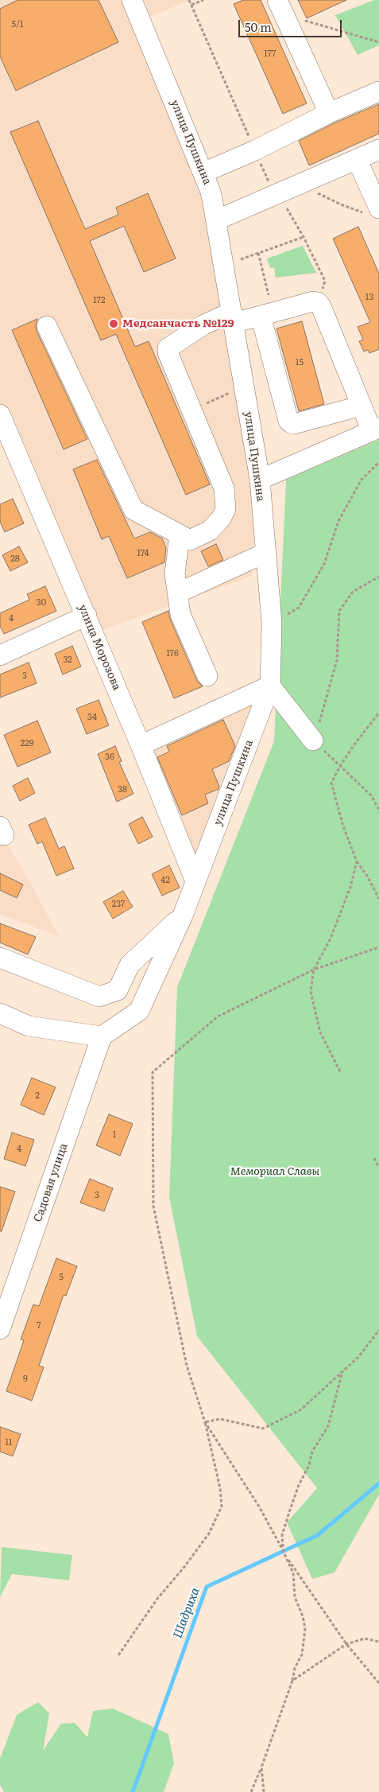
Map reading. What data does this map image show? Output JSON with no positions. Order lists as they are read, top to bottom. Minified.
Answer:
{"streets":{"street":["улица Пушкина","улица Морозова","Садовая улица"]},"crossings":[["улица Пушкина","улица Морозова"],["улица Пушкина","Садовая улица"]],"water":["Шадриха"],"parks":["Мемориал Славы"],"places":["Медсанчасть №129"],"house_numbers":["5/1","177","13","172","15","174","28","30","4","176","32","3","34","229","36","38","42","237","2","1","4","3","5","7","9","11"],"scale_bar":"50 m"}
